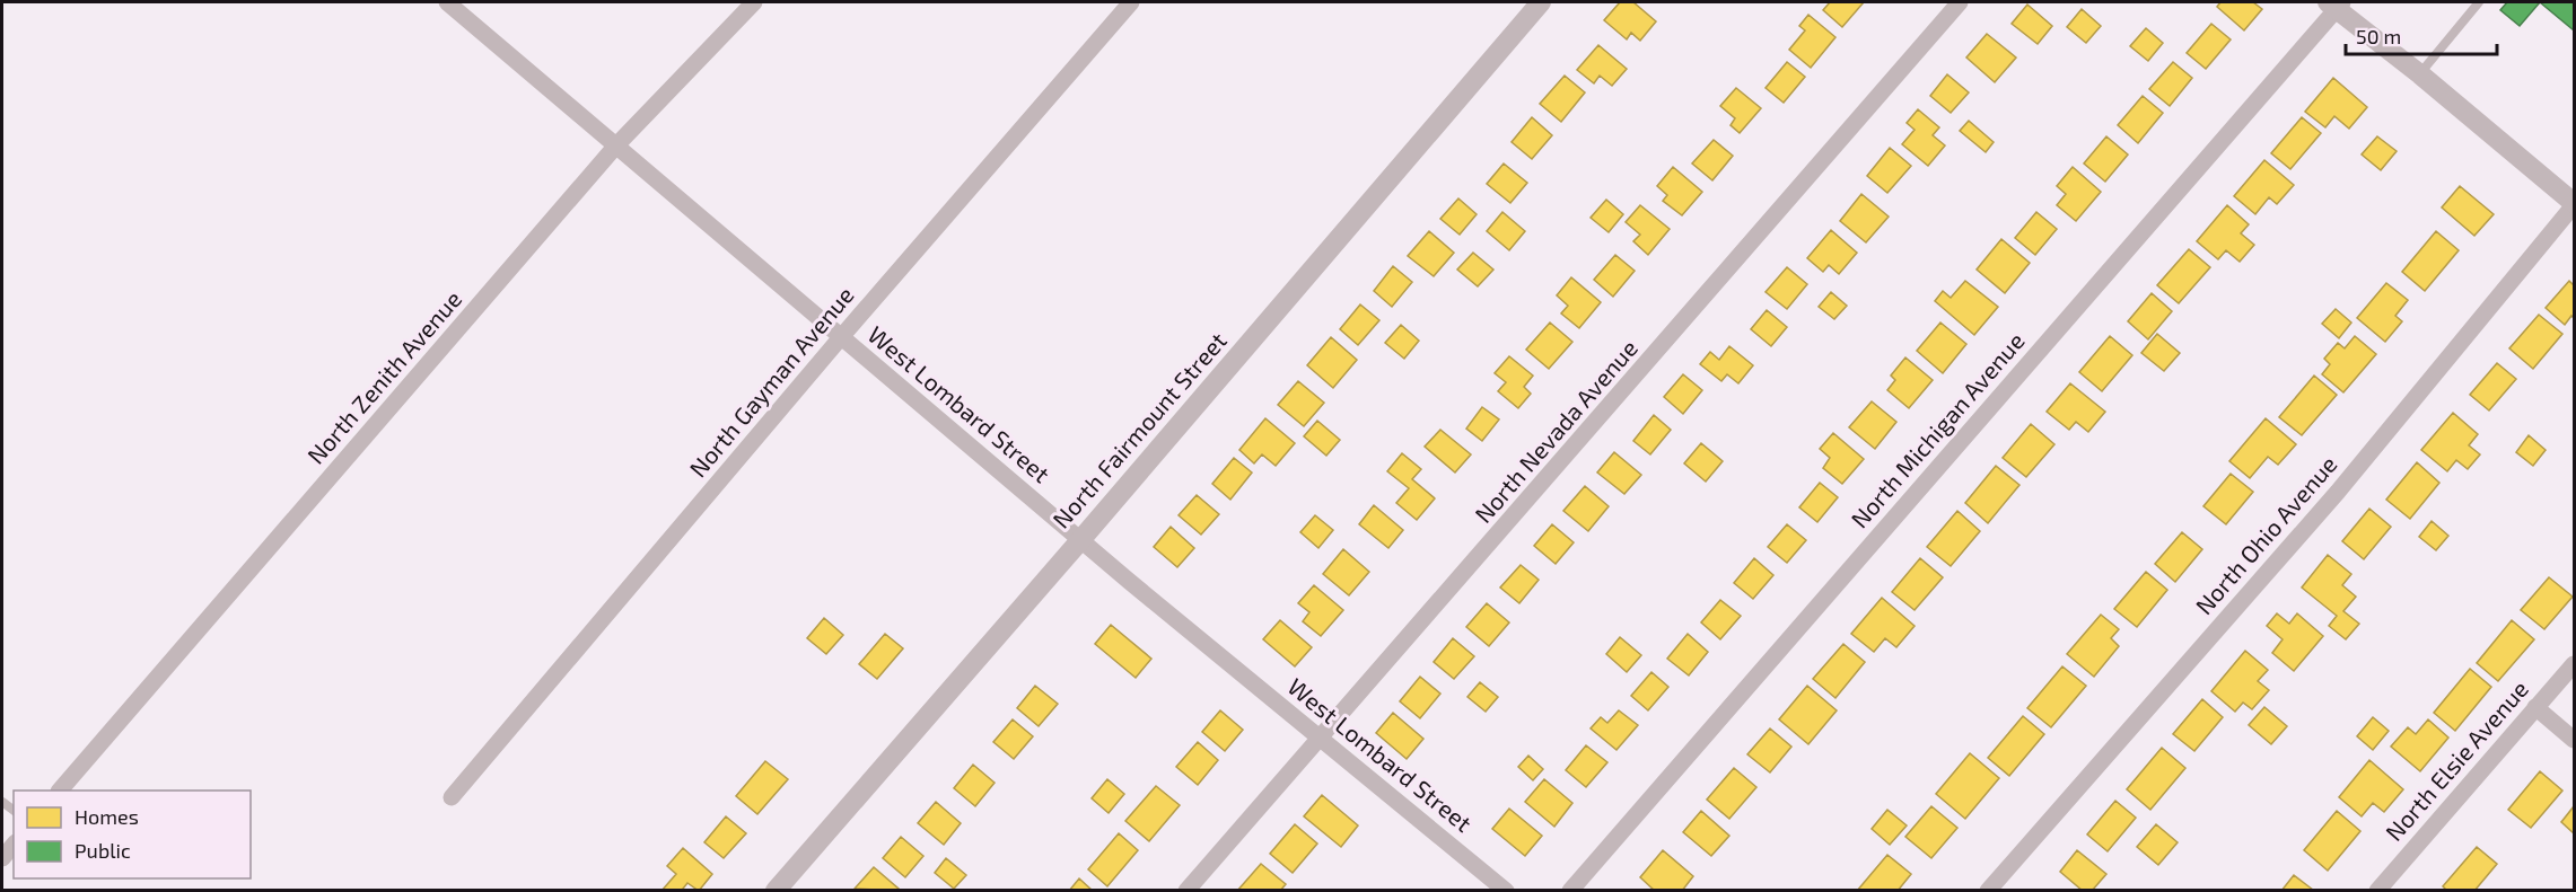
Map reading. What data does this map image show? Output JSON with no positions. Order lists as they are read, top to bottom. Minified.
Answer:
{"streets":{"street":["North Zenith Avenue","North Gayman Avenue","West Lombard Street","North Fairmount Street","North Michigan Avenue","North Nevada Avenue","North Ohio Avenue","North Elsie Avenue"]},"crossings":[["North Zenith Avenue","West Lombard Street"],["North Gayman Avenue","West Lombard Street"],["West Lombard Street","North Fairmount Street"],["West Lombard Street","North Nevada Avenue"]],"legend":["Homes","Public"],"scale_bar":"50 m"}
